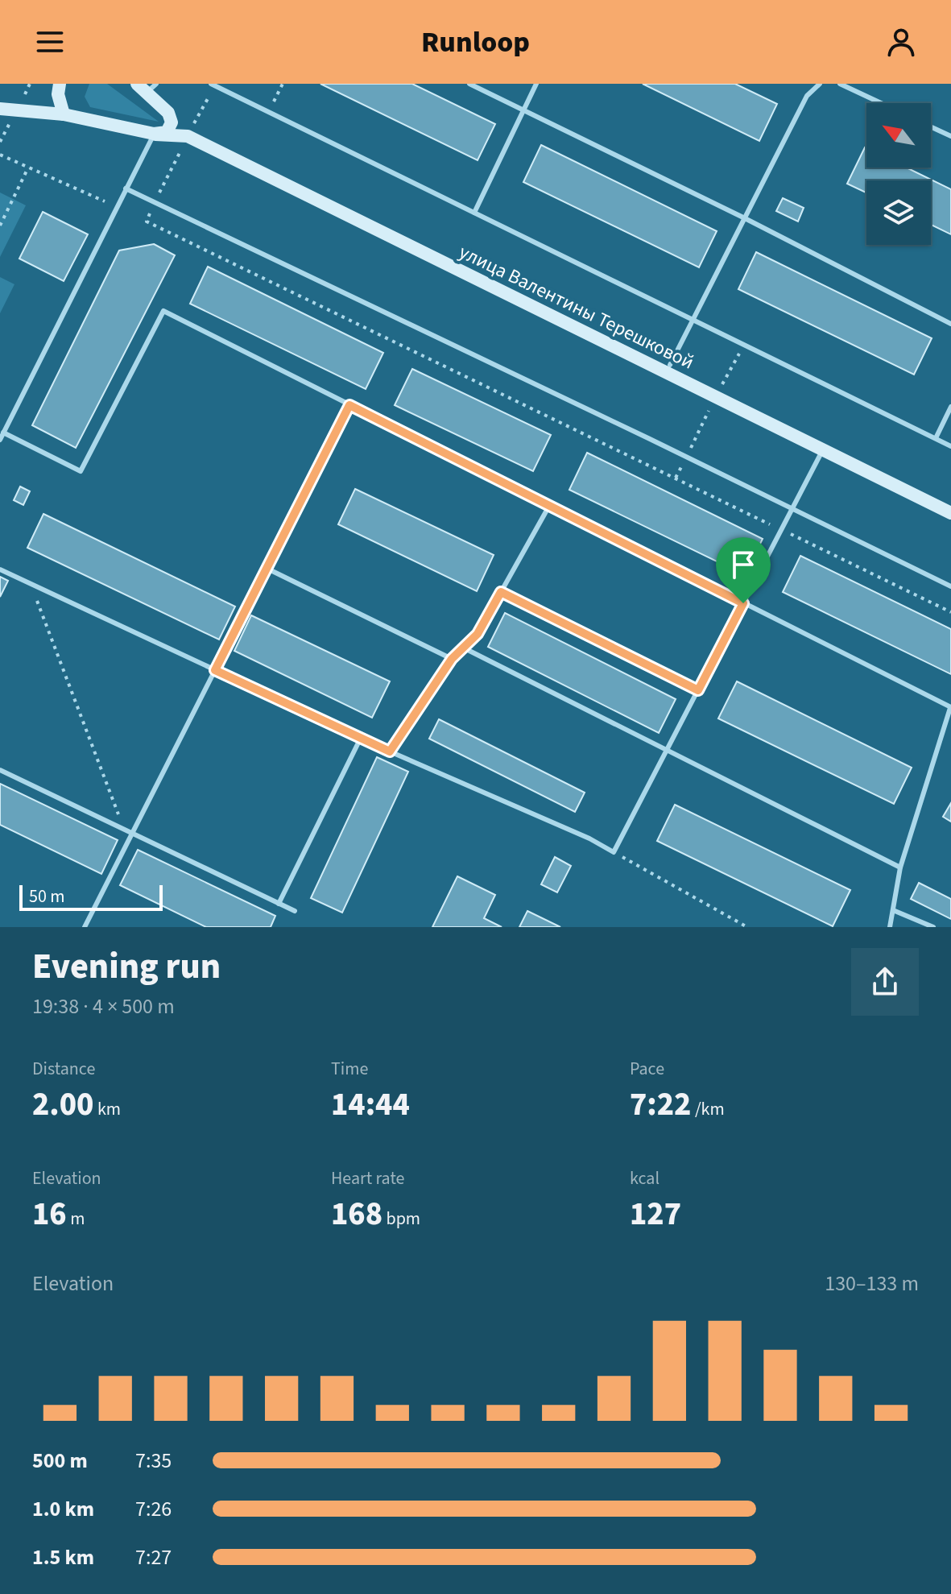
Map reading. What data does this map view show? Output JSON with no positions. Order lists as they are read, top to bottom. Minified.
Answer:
{"streets":{"main road":["улица Валентины Терешковой"]},"scale_bar":"50 m","north":"top left","page":{"header":"Runloop","scale":"50 m","heading":["Evening run","19:38 · 4 × 500 m"],"stats":[["Distance","2.00 km"],["Time","14:44"],["Pace","7:22 /km"],["Elevation","16 m"],["Heart rate","168 bpm"],["kcal","127"]],"chart":["Elevation","130–133 m"],"list":[{"name":"500 m","note":"7:35"},{"name":"1.0 km","note":"7:26"},{"name":"1.5 km","note":"7:27"}]}}
